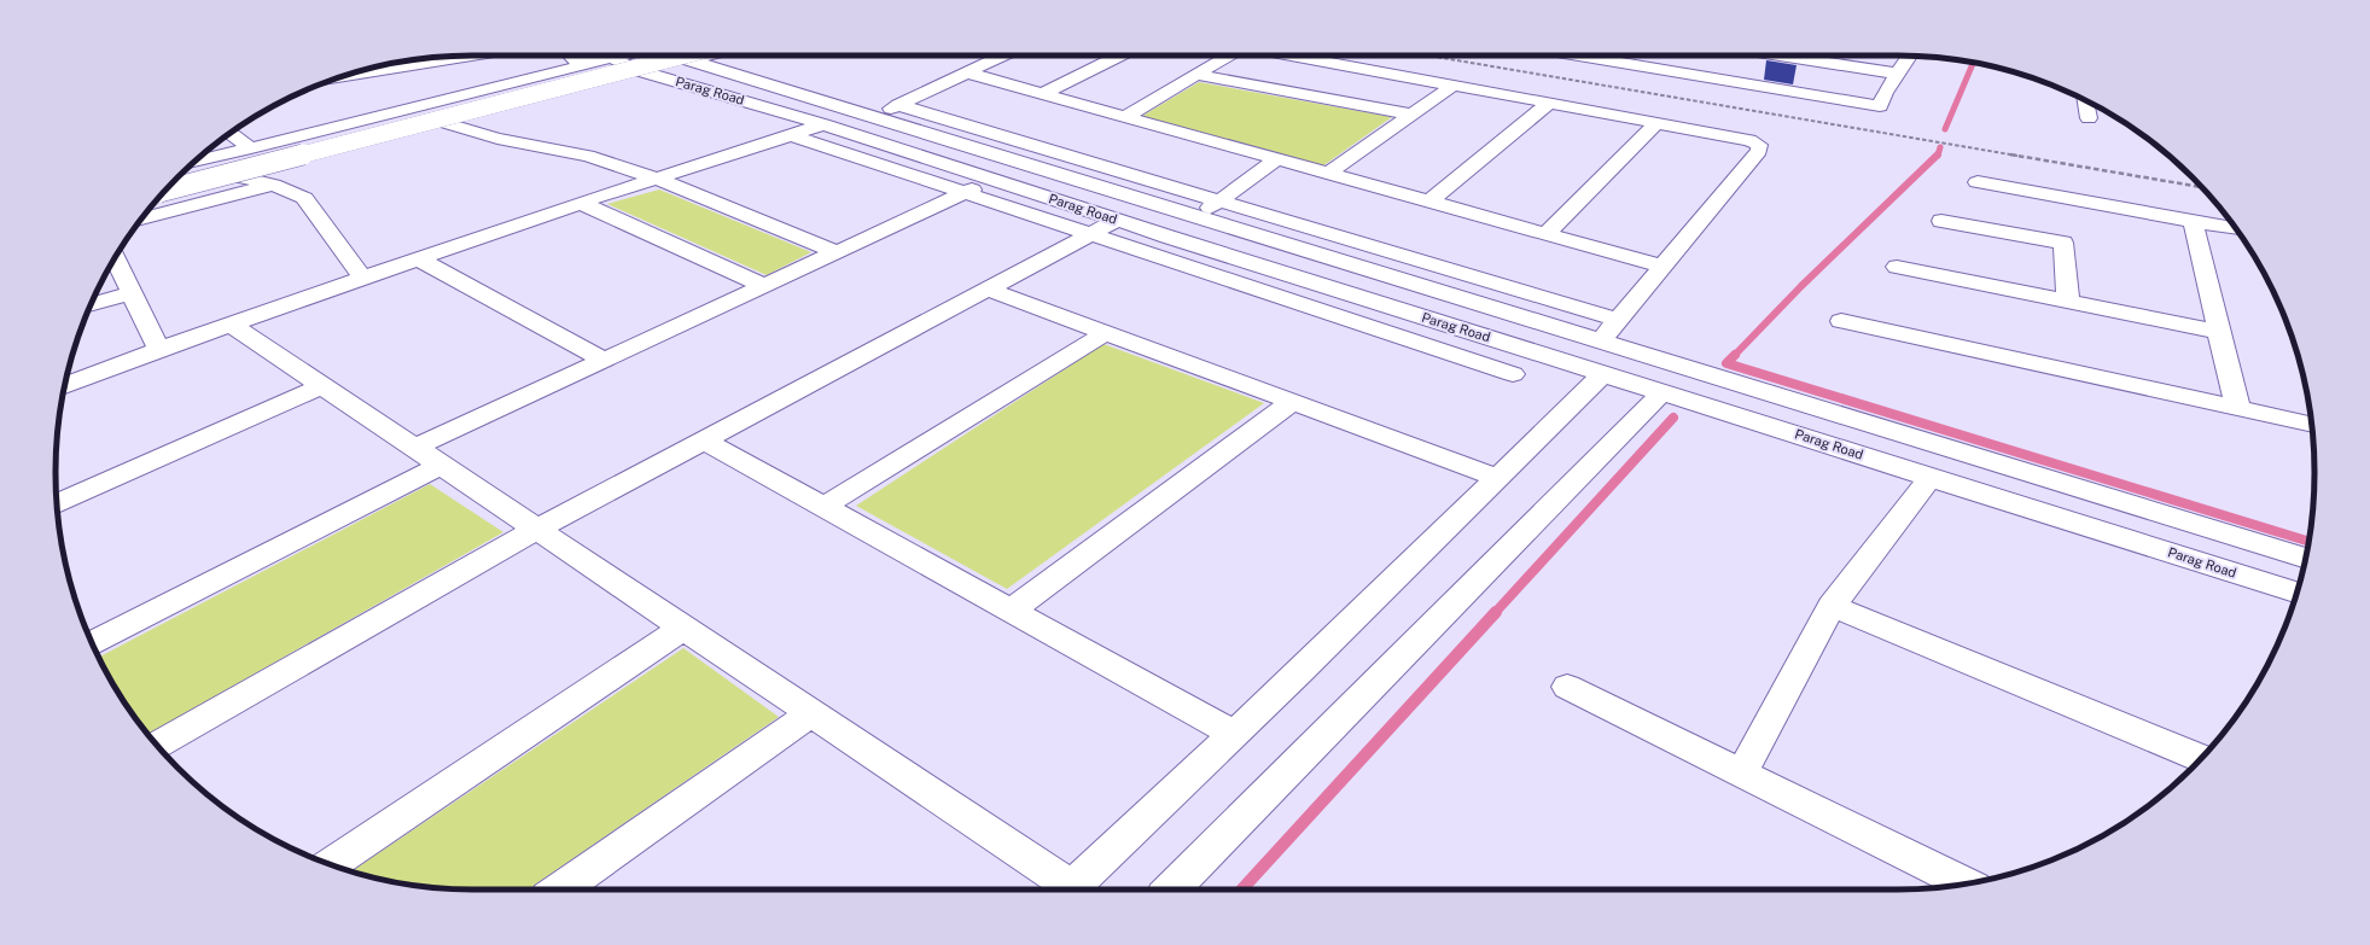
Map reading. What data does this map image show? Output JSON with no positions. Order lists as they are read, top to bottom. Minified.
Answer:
{"streets":{"street":["Parag Road"]}}
